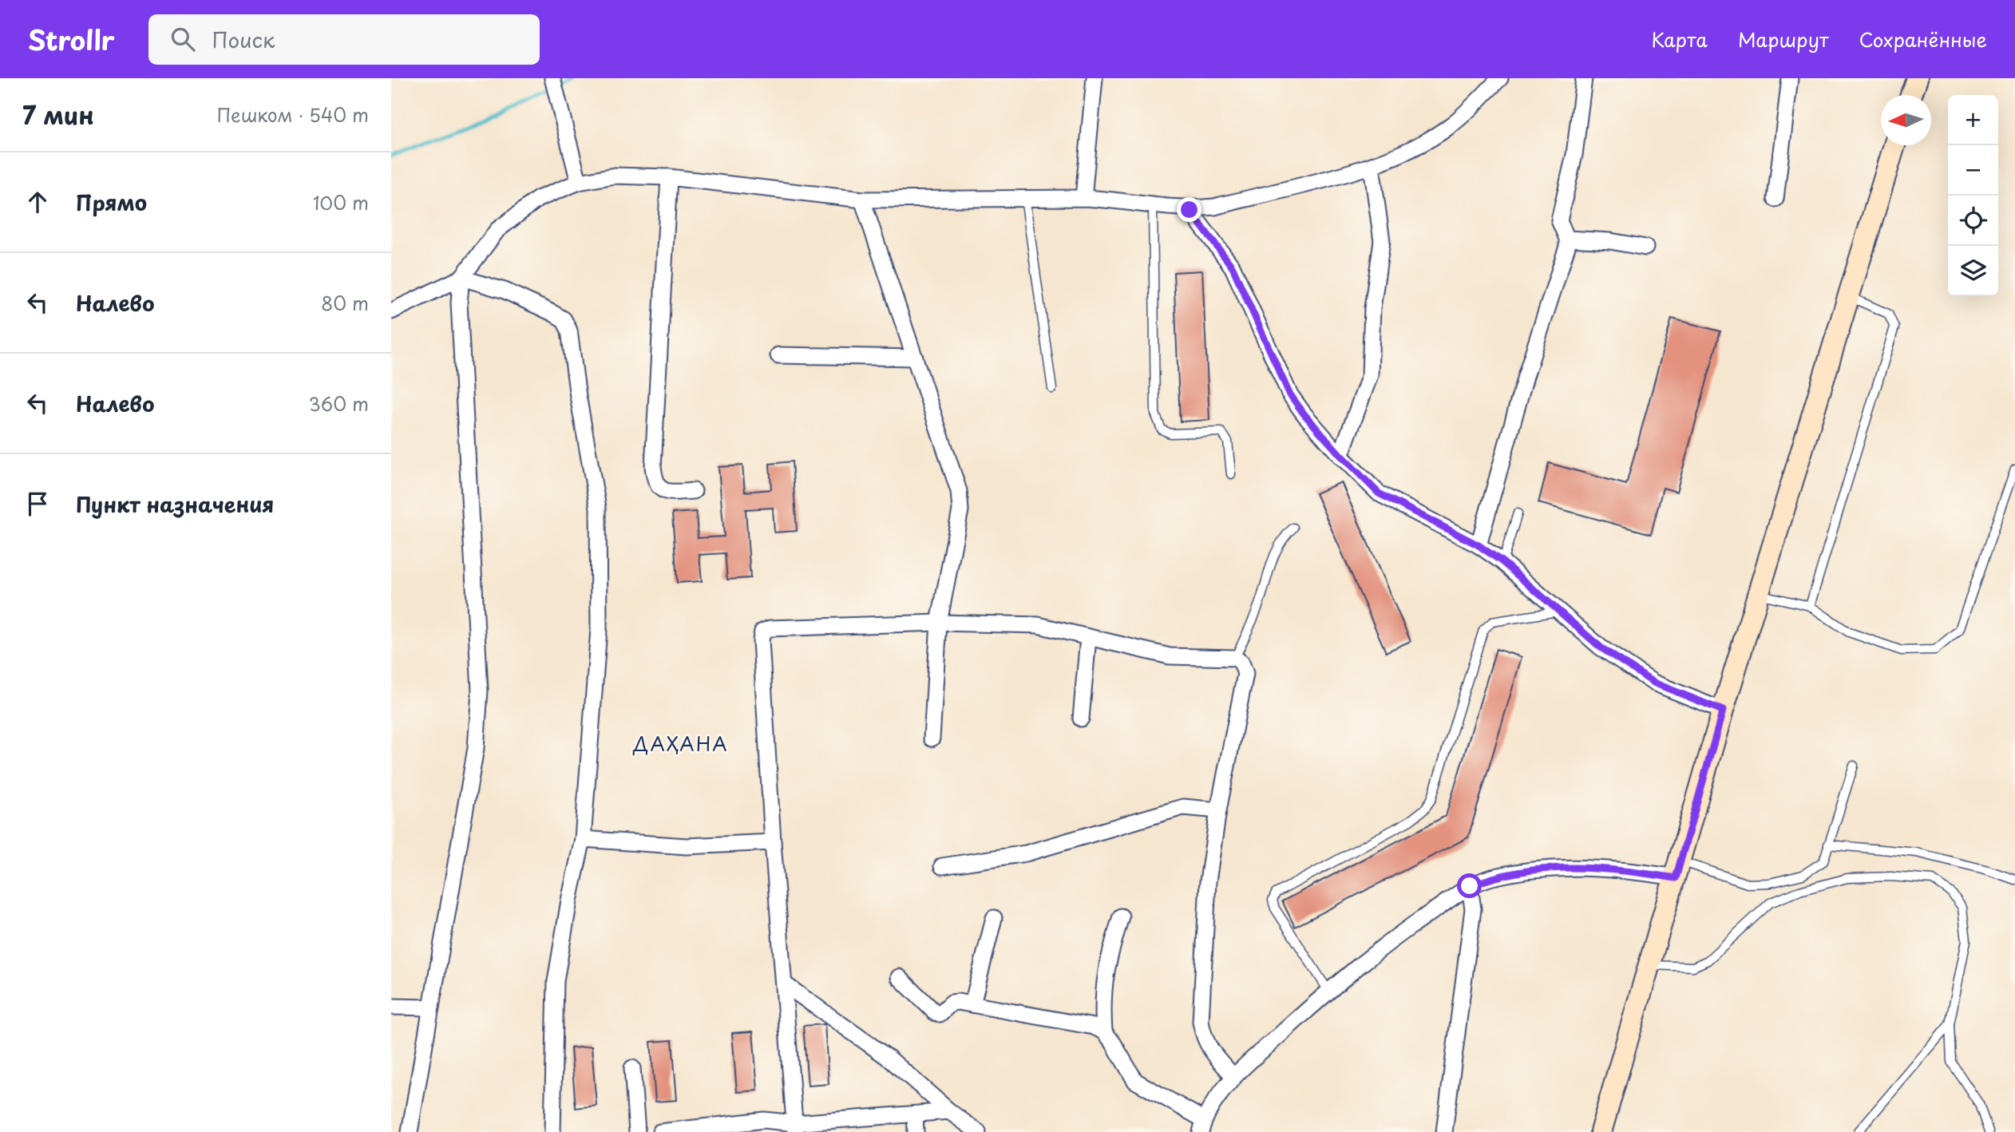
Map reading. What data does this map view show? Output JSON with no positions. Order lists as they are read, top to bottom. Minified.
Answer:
{"districts":["ДАҲАНА"],"north":"left","page":{"header":"Strollr","search":"Поиск","nav":["Карта","Маршрут","Сохранённые"],"heading":["7 мин","Пешком · 540 m"],"map_buttons":["+","−"],"list":[["Прямо","100 m"],["Налево","80 m"],["Налево","360 m"],"Пункт назначения"]}}
